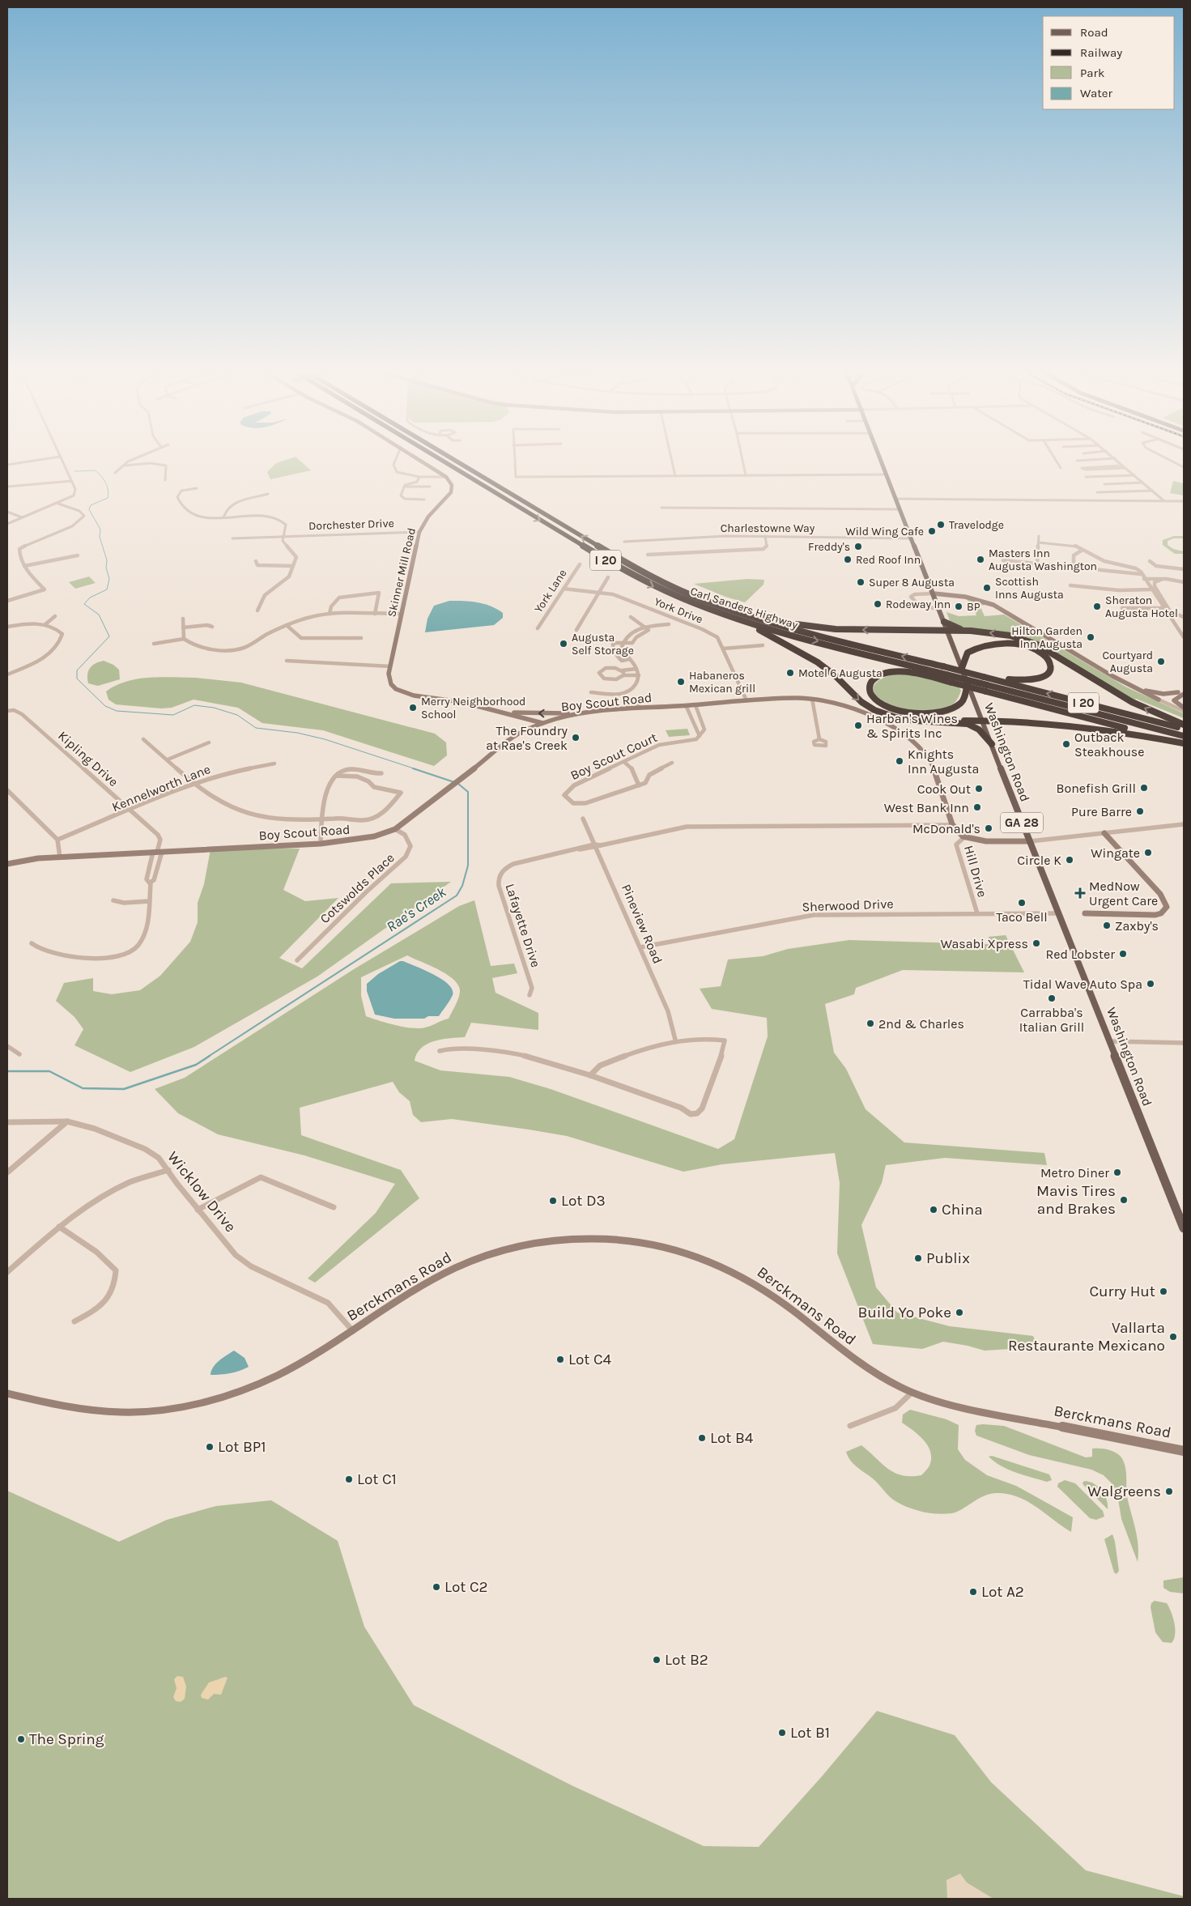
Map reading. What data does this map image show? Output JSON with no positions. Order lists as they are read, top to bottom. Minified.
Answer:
{"streets":{"highway":["I 20","Carl Sanders Highway"],"main road":["Washington Road","GA 28"],"street":["Dorchester Drive","Charlestowne Way","Skinner Mill Road","York Lane","York Drive","Boy Scout Road","Boy Scout Court","Kipling Drive","Kennelworth Lane","Hill Drive","Cotswolds Place","Sherwood Drive","Pineview Road","Lafayette Drive","Wicklow Drive","Berckmans Road"]},"crossings":[["Dorchester Drive","Skinner Mill Road"],["Charlestowne Way","Washington Road"],["Skinner Mill Road","Boy Scout Road"],["York Lane","York Drive"],["York Drive","Boy Scout Road"],["Boy Scout Road","Kipling Drive"],["Boy Scout Road","Hill Drive"],["Boy Scout Road","Cotswolds Place"],["Boy Scout Road","Lafayette Drive"],["Washington Road","Sherwood Drive"],["Kipling Drive","Kennelworth Lane"],["Hill Drive","Sherwood Drive"],["Sherwood Drive","Pineview Road"],["Pineview Road","Lafayette Drive"],["Wicklow Drive","Berckmans Road"]],"water":["Rae's Creek"],"places":{"other":["Travelodge","Wild Wing Cafe","Freddy's","Red Roof Inn","Masters Inn Augusta Washington","Super 8 Augusta","Scottish Inns Augusta","Rodeway Inn","BP","Sheraton Augusta Hotel","Hilton Garden Inn Augusta","Augusta Self Storage","Courtyard Augusta","Motel 6 Augusta","Habaneros Mexican grill","Merry Neighborhood School","Harban's Wines & Spirits Inc","The Foundry at Rae's Creek","Outback Steakhouse","Knights Inn Augusta","Bonefish Grill","Cook Out","West Bank Inn","Pure Barre","McDonald's","Wingate","Circle K","Taco Bell","Zaxby's","Wasabi Xpress","Red Lobster","Tidal Wave Auto Spa","Carrabba's Italian Grill","2nd & Charles","Metro Diner","Mavis Tires and Brakes","Lot D3","China","Publix","Curry Hut","Build Yo Poke","Vallarta Restaurante Mexicano","Lot C4","Lot B4","Lot BP1","Lot C1","Walgreens","Lot C2","Lot A2","Lot B2","Lot B1","The Spring"],"health":["MedNow Urgent Care"]},"legend":["Road","Railway","Park","Water"]}
